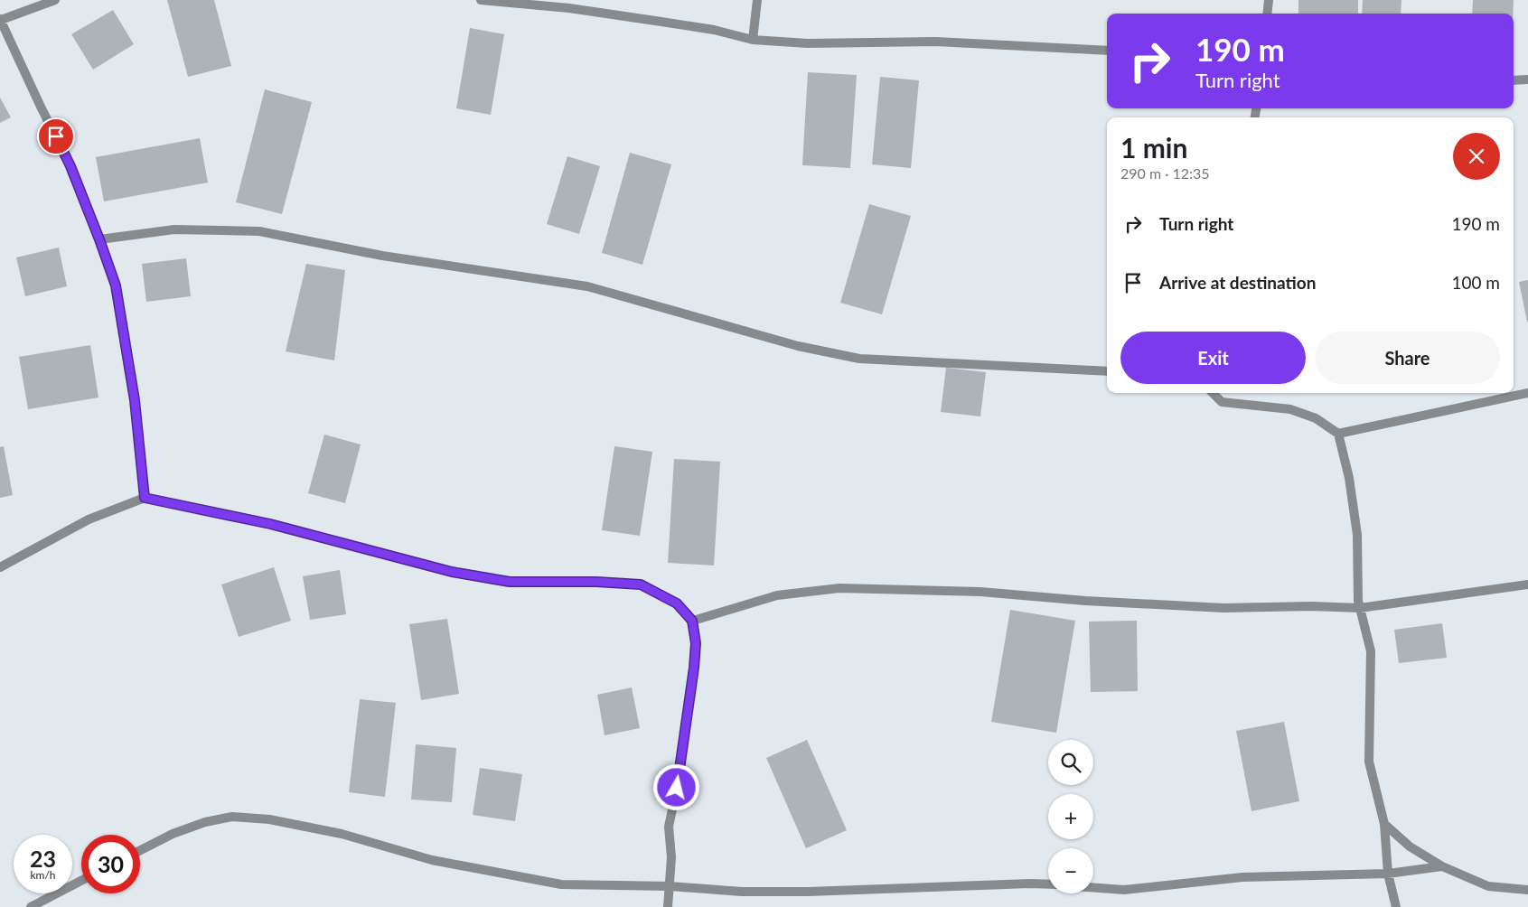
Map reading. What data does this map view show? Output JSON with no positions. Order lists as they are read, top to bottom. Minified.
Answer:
{"page":{"turn":["190 m","Turn right"],"heading":["1 min","290 m · 12:35"],"list":[{"name":"Turn right","value":"190 m"},{"name":"Arrive at destination","value":"100 m"}],"buttons":["Exit","Share"],"map_buttons":["+","−"],"speed":"23 km/h","limit":"30"}}
